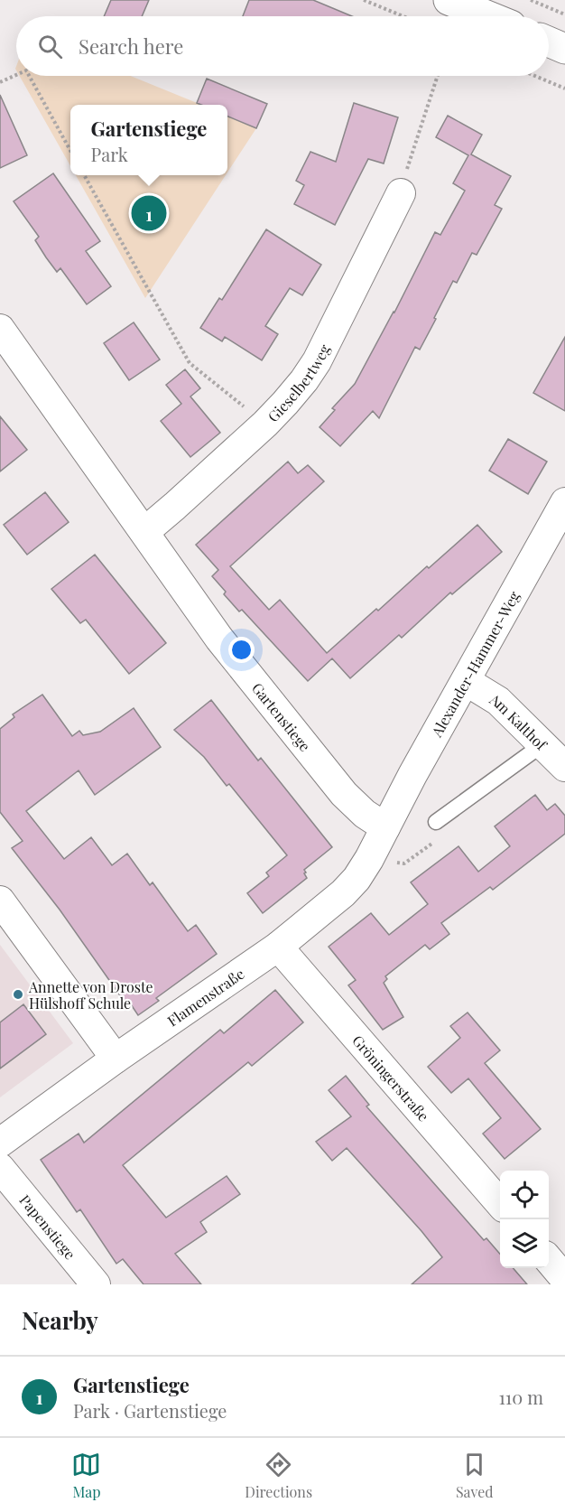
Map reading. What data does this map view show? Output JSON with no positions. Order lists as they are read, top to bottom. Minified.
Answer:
{"streets":{"street":["Gieselbertweg","Alexander-Hammer-Weg","Gartenstiege","Am Kalthof","Flamenstraße","Gröningerstraße","Papenstiege"]},"crossings":[["Gieselbertweg","Gartenstiege"],["Alexander-Hammer-Weg","Gartenstiege"],["Alexander-Hammer-Weg","Am Kalthof"],["Alexander-Hammer-Weg","Flamenstraße"],["Gartenstiege","Flamenstraße"],["Flamenstraße","Gröningerstraße"]],"places":["Annette von Droste Hülshoff Schule"],"page":{"search":"Search here","popup":["Gartenstiege","Park"],"pins":"1","heading":"Nearby","list":[{"mark":"1","name":"Gartenstiege","note":"Park · Gartenstiege","value":"110 m"}],"nav":["Map","Directions","Saved"]}}
